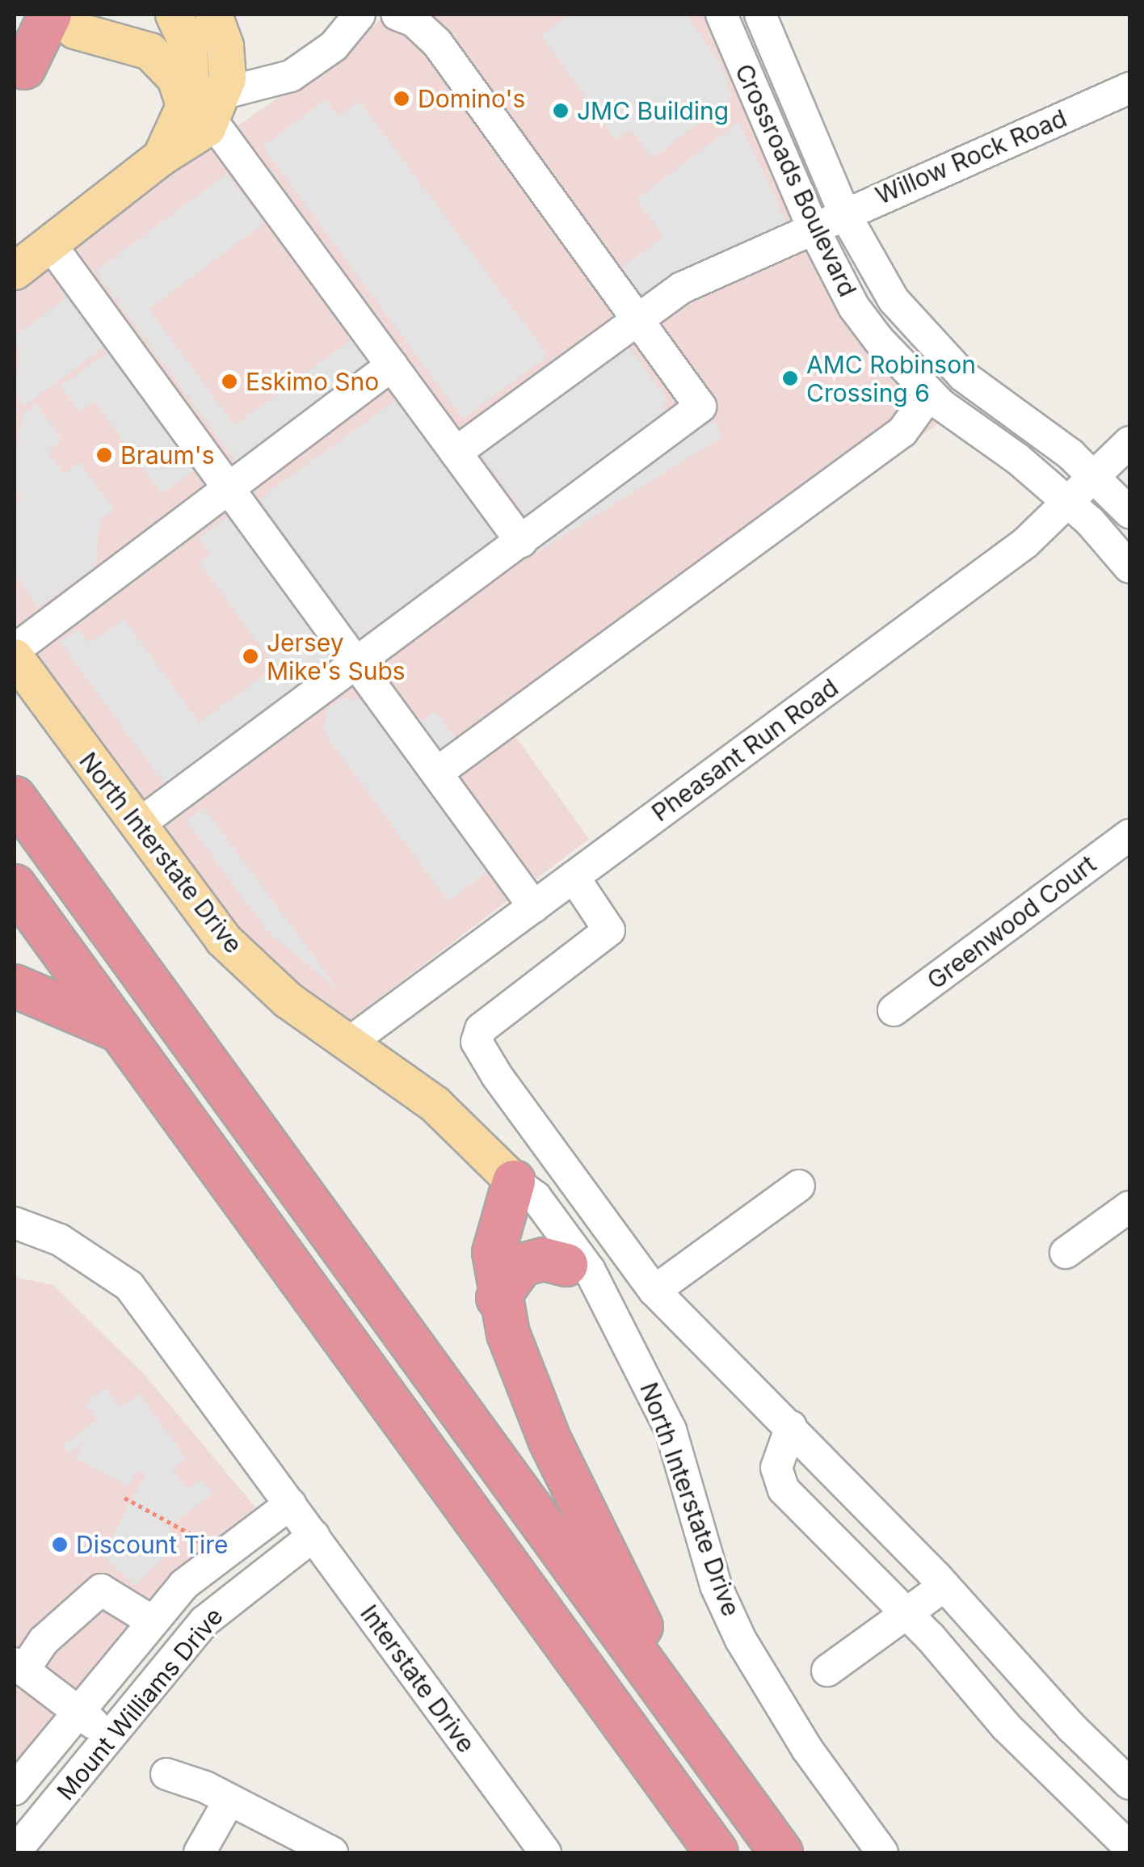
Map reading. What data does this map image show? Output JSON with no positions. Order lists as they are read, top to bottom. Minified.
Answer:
{"streets":{"main road":["North Interstate Drive"],"street":["Willow Rock Road","Crossroads Boulevard","Pheasant Run Road","Greenwood Court","Interstate Drive","Mount Williams Drive"]},"crossings":[["Willow Rock Road","Crossroads Boulevard"],["Crossroads Boulevard","Pheasant Run Road"],["Pheasant Run Road","North Interstate Drive"],["Interstate Drive","Mount Williams Drive"]],"places":["Domino's","JMC Building","AMC Robinson Crossing 6","Eskimo Sno","Braum's","Jersey Mike's Subs","Discount Tire"]}
